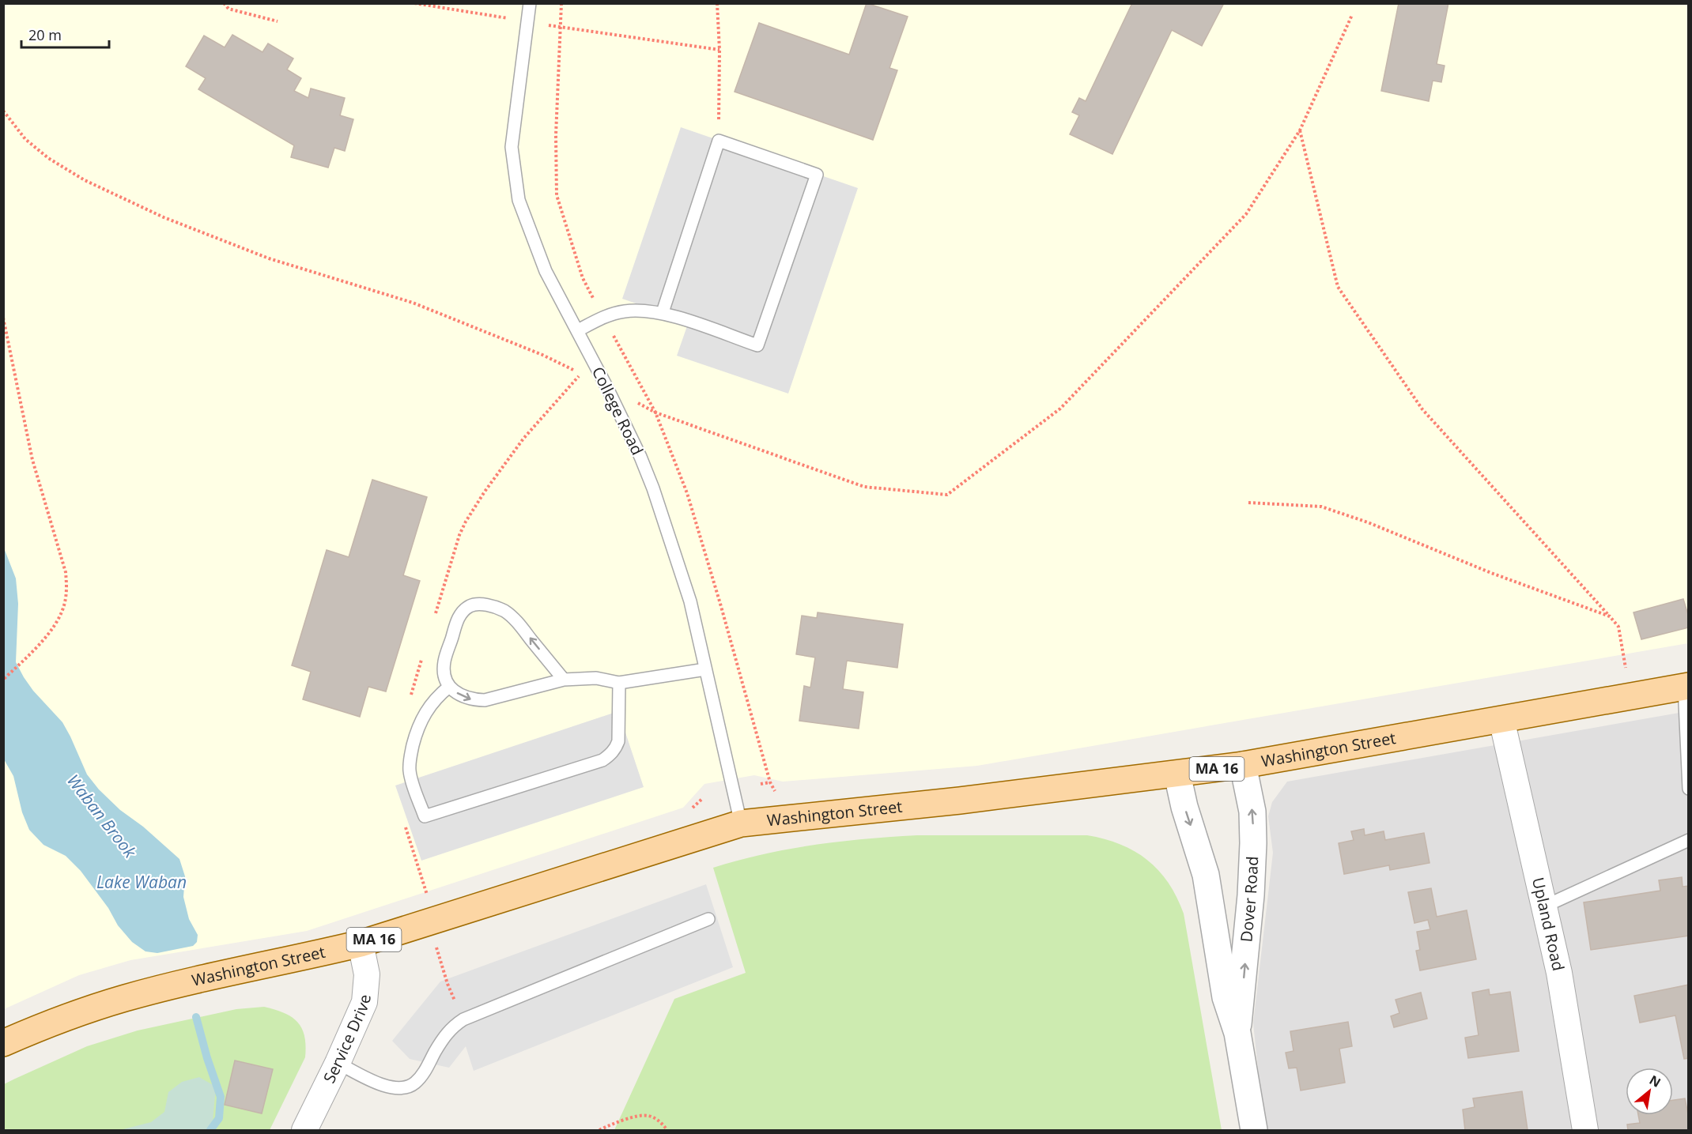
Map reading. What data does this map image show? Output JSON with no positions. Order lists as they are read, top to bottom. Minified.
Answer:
{"streets":{"main road":["Washington Street","MA 16"],"street":["Dover Road","Upland Road","Service Drive"],"lane":["College Road"]},"crossings":[["College Road","Washington Street"],["Washington Street","Dover Road"],["Washington Street","Upland Road"],["Washington Street","Service Drive"]],"water":["Waban Brook","Lake Waban"],"scale_bar":"20 m","north":"top right"}
